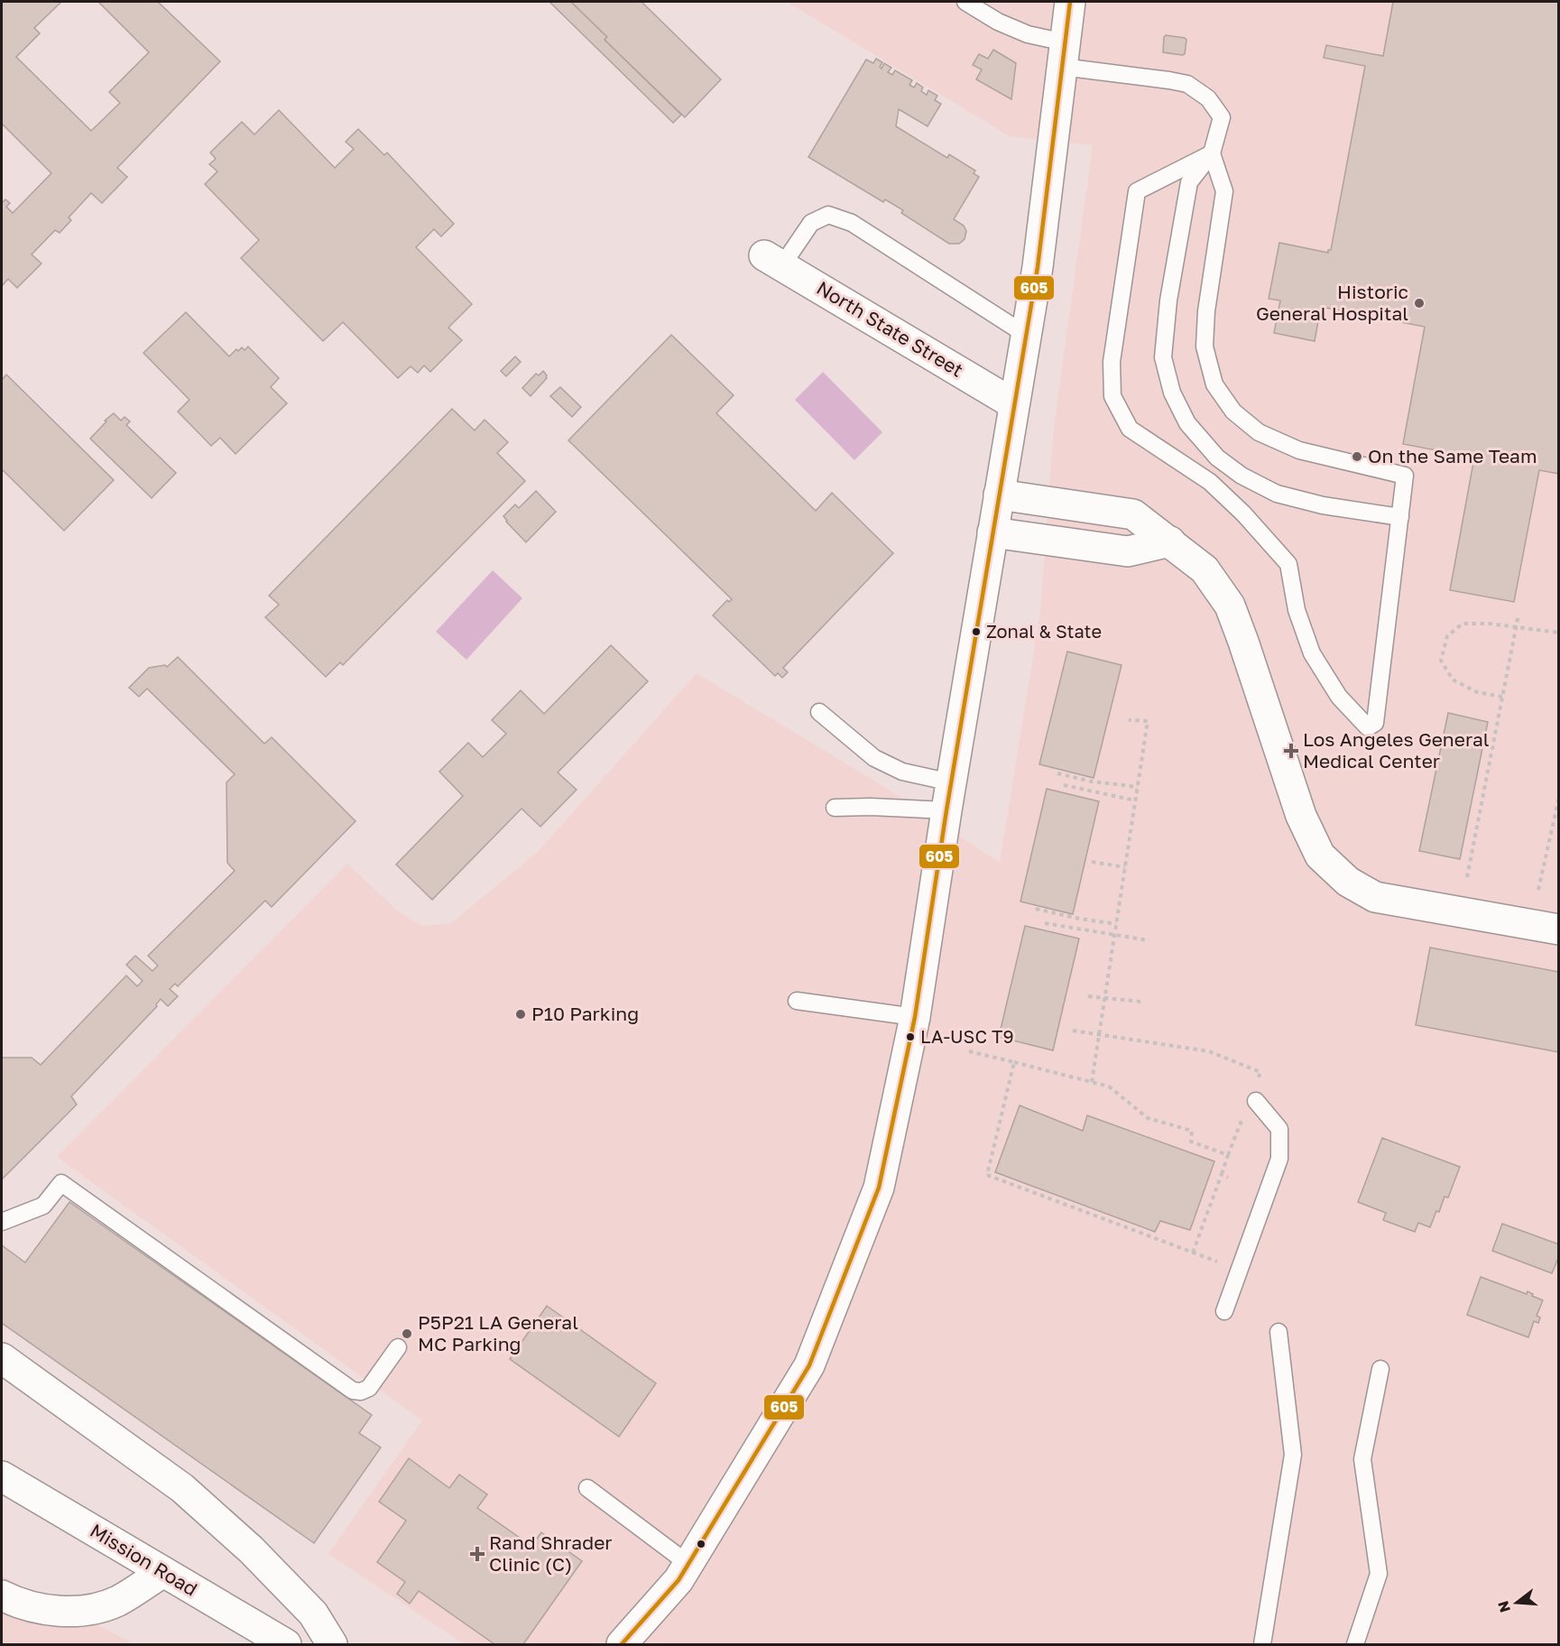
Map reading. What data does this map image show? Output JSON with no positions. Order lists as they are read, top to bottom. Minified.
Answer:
{"streets":{"street":["North State Street","Mission Road"]},"places":{"other":["Historic General Hospital","On the Same Team","Zonal & State","P10 Parking","LA-USC T9","P5P21 LA General MC Parking"],"health":["Los Angeles General Medical Center","Rand Shrader Clinic (C)"]},"lines":["transit line 605"],"north":"left"}
